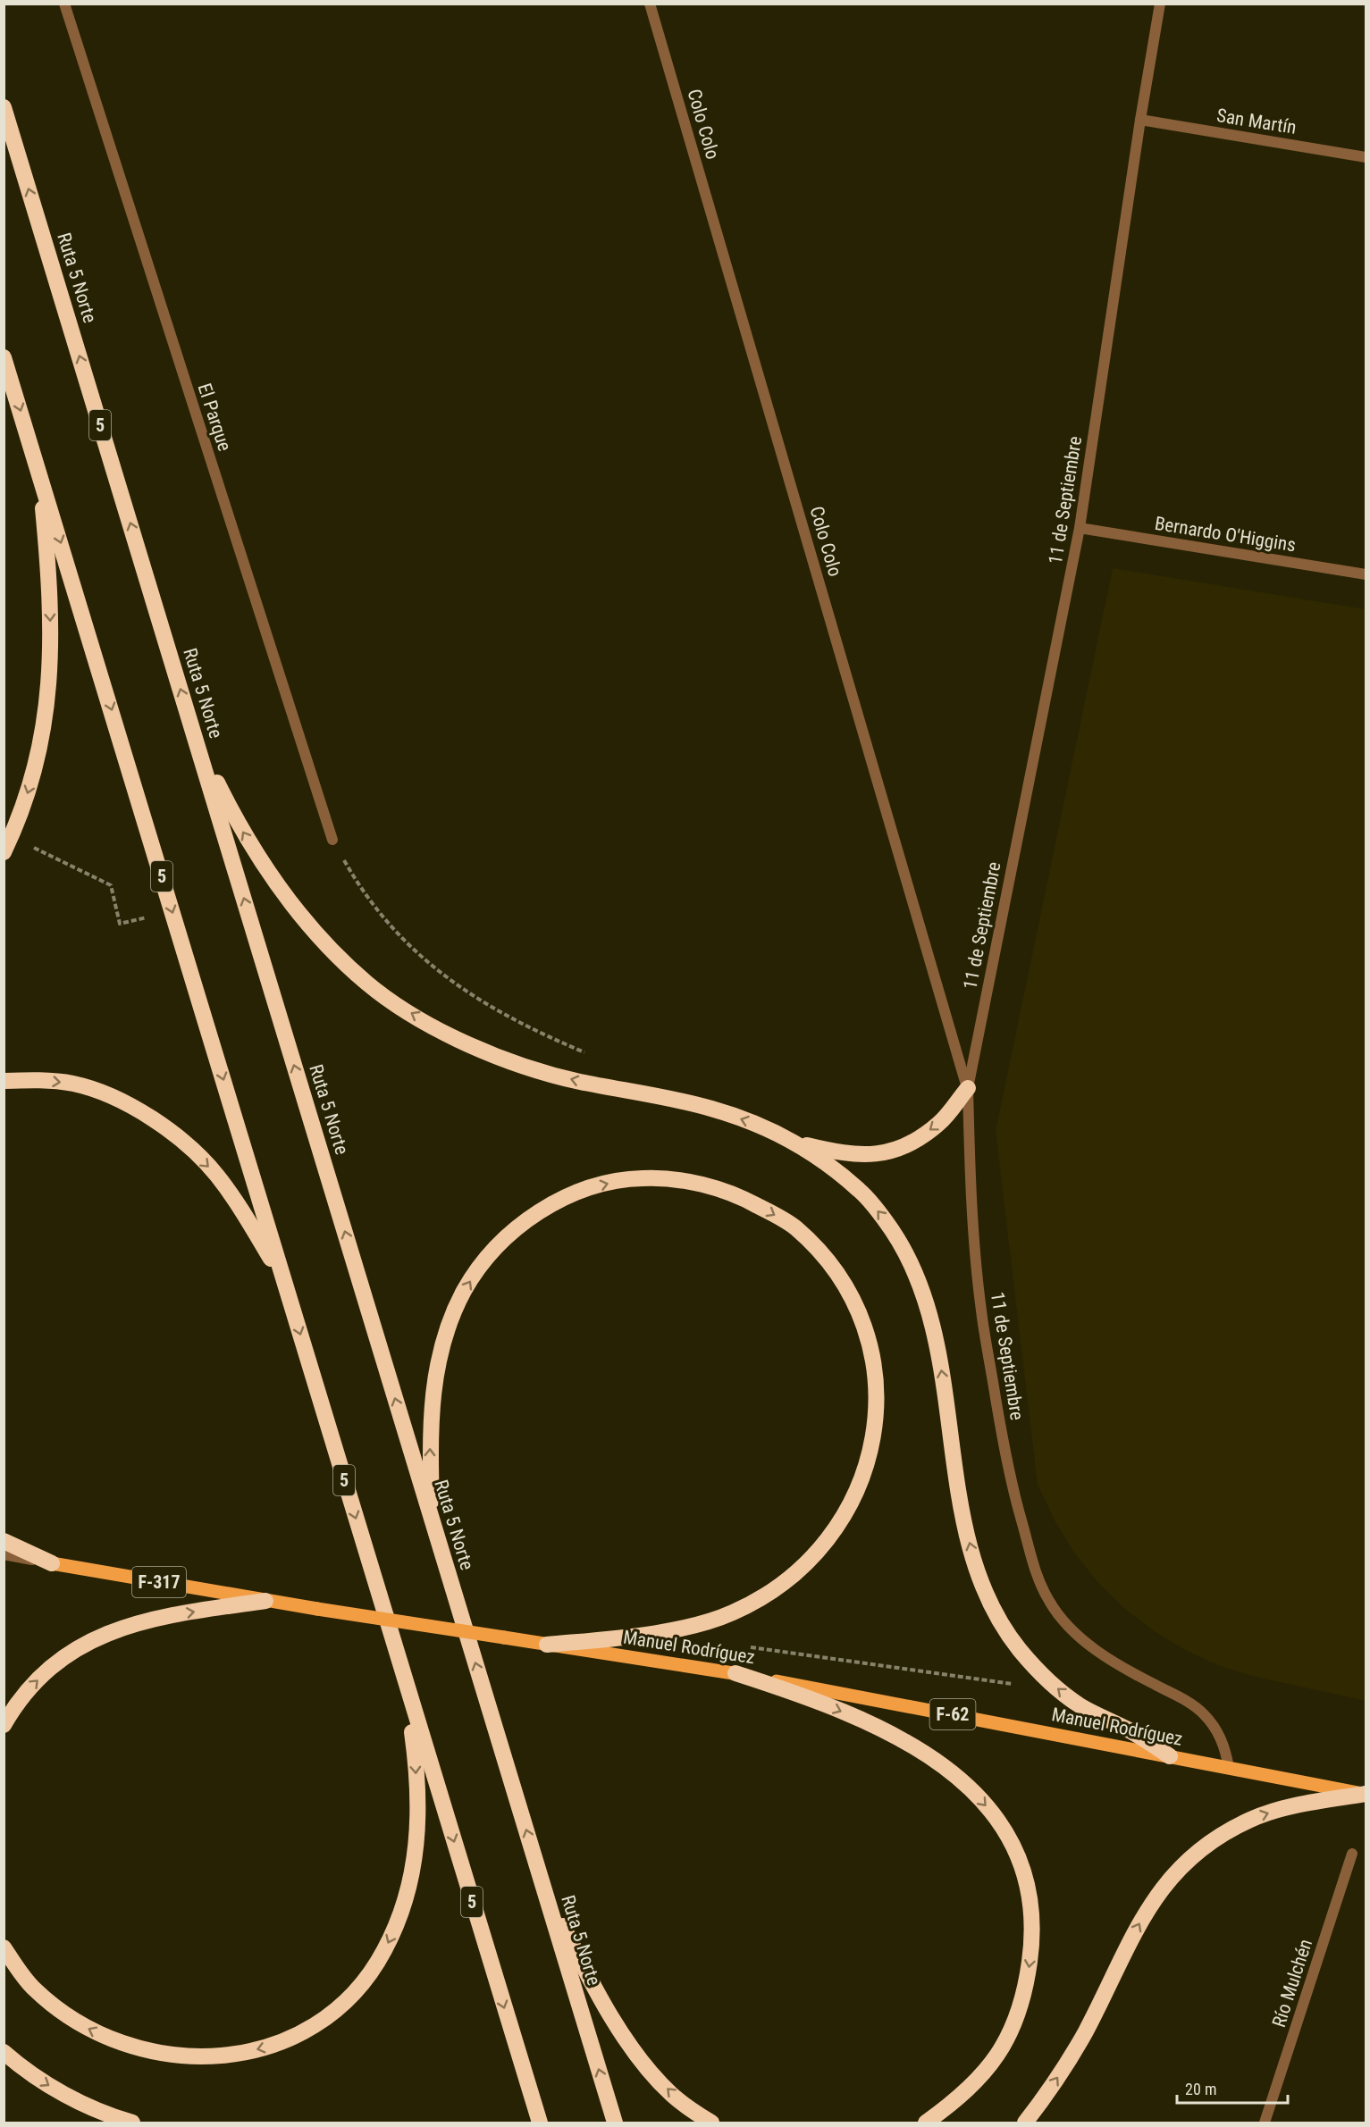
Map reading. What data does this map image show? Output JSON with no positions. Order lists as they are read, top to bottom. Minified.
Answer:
{"streets":{"highway":["Ruta 5 Norte","5"],"main road":["F-317","Manuel Rodríguez","F-62"],"street":["San Martín","Colo Colo","El Parque","11 de Septiembre","Bernardo O'Higgins","Río Mulchén"]},"crossings":[["San Martín","11 de Septiembre"],["Colo Colo","11 de Septiembre"],["11 de Septiembre","Bernardo O'Higgins"],["11 de Septiembre","Manuel Rodríguez"]],"scale_bar":"20 m"}
